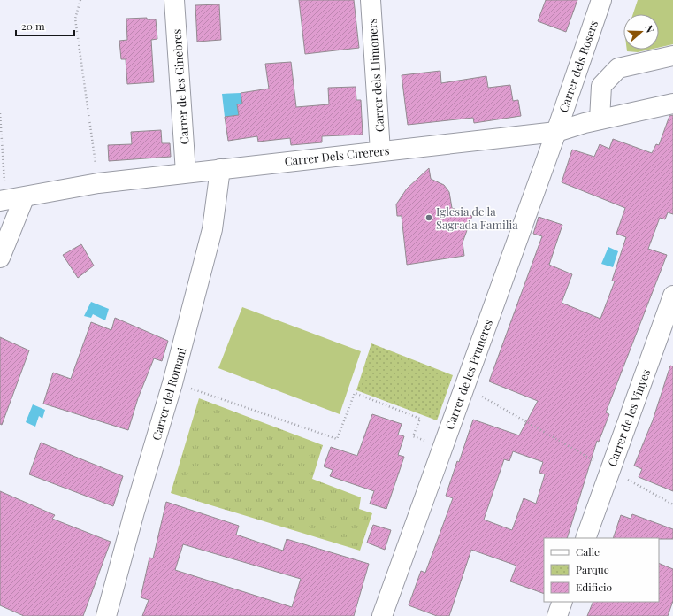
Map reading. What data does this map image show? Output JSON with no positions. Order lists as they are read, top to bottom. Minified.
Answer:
{"streets":{"street":["Carrer dels Rosers","Carrer dels Llimoners","Carrer de les Ginebres","Carrer Dels Cirerers","Carrer de les Pruneres","Carrer del Romani","Carrer de les Vinyes"]},"crossings":[["Carrer dels Rosers","Carrer Dels Cirerers"],["Carrer dels Rosers","Carrer de les Pruneres"],["Carrer dels Llimoners","Carrer Dels Cirerers"],["Carrer de les Ginebres","Carrer Dels Cirerers"],["Carrer Dels Cirerers","Carrer de les Pruneres"],["Carrer Dels Cirerers","Carrer del Romani"]],"places":["Iglesia de la Sagrada Familia"],"legend":["Calle","Parque","Edificio"],"scale_bar":"20 m","north":"right"}
